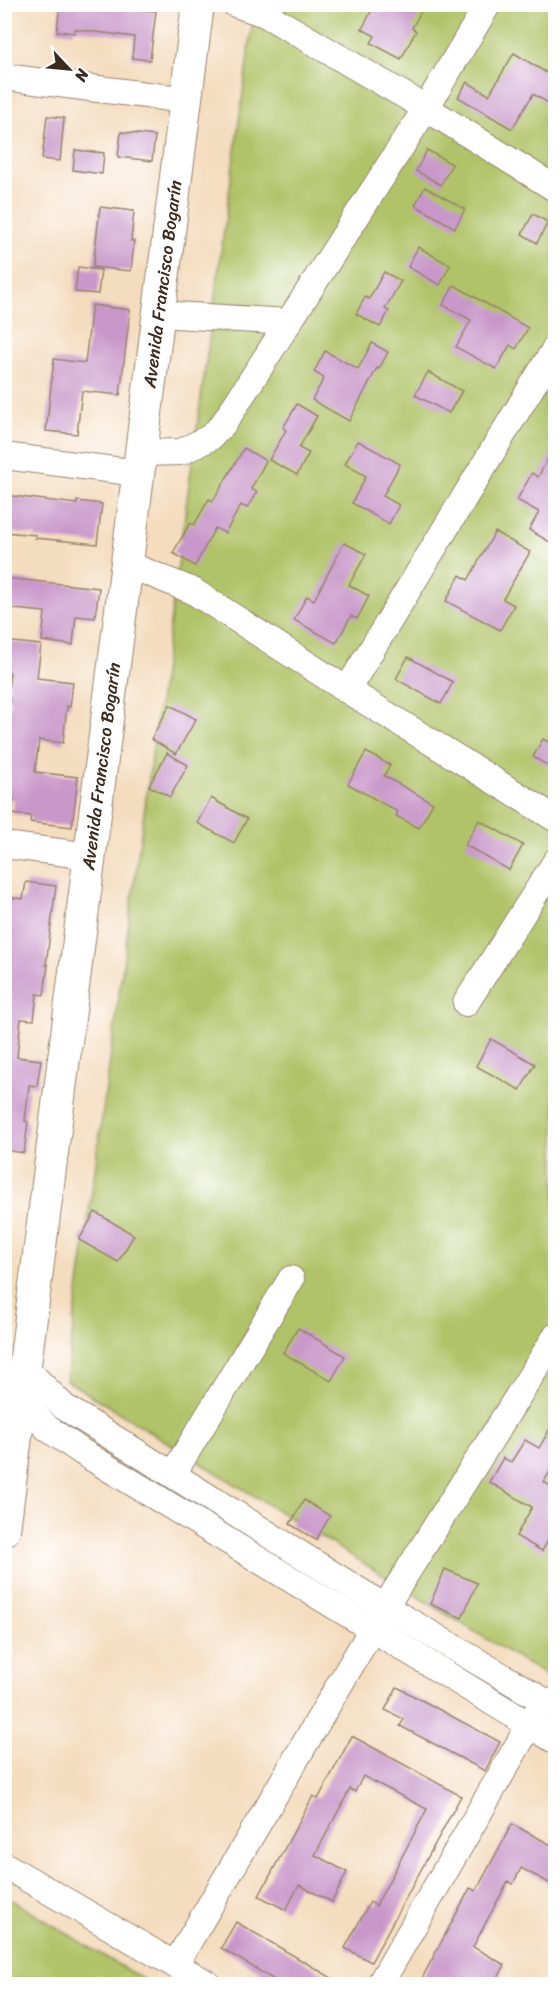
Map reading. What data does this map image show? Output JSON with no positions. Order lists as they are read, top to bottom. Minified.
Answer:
{"streets":{"street":["Avenida Francisco Bogarín"]},"north":"bottom right"}
